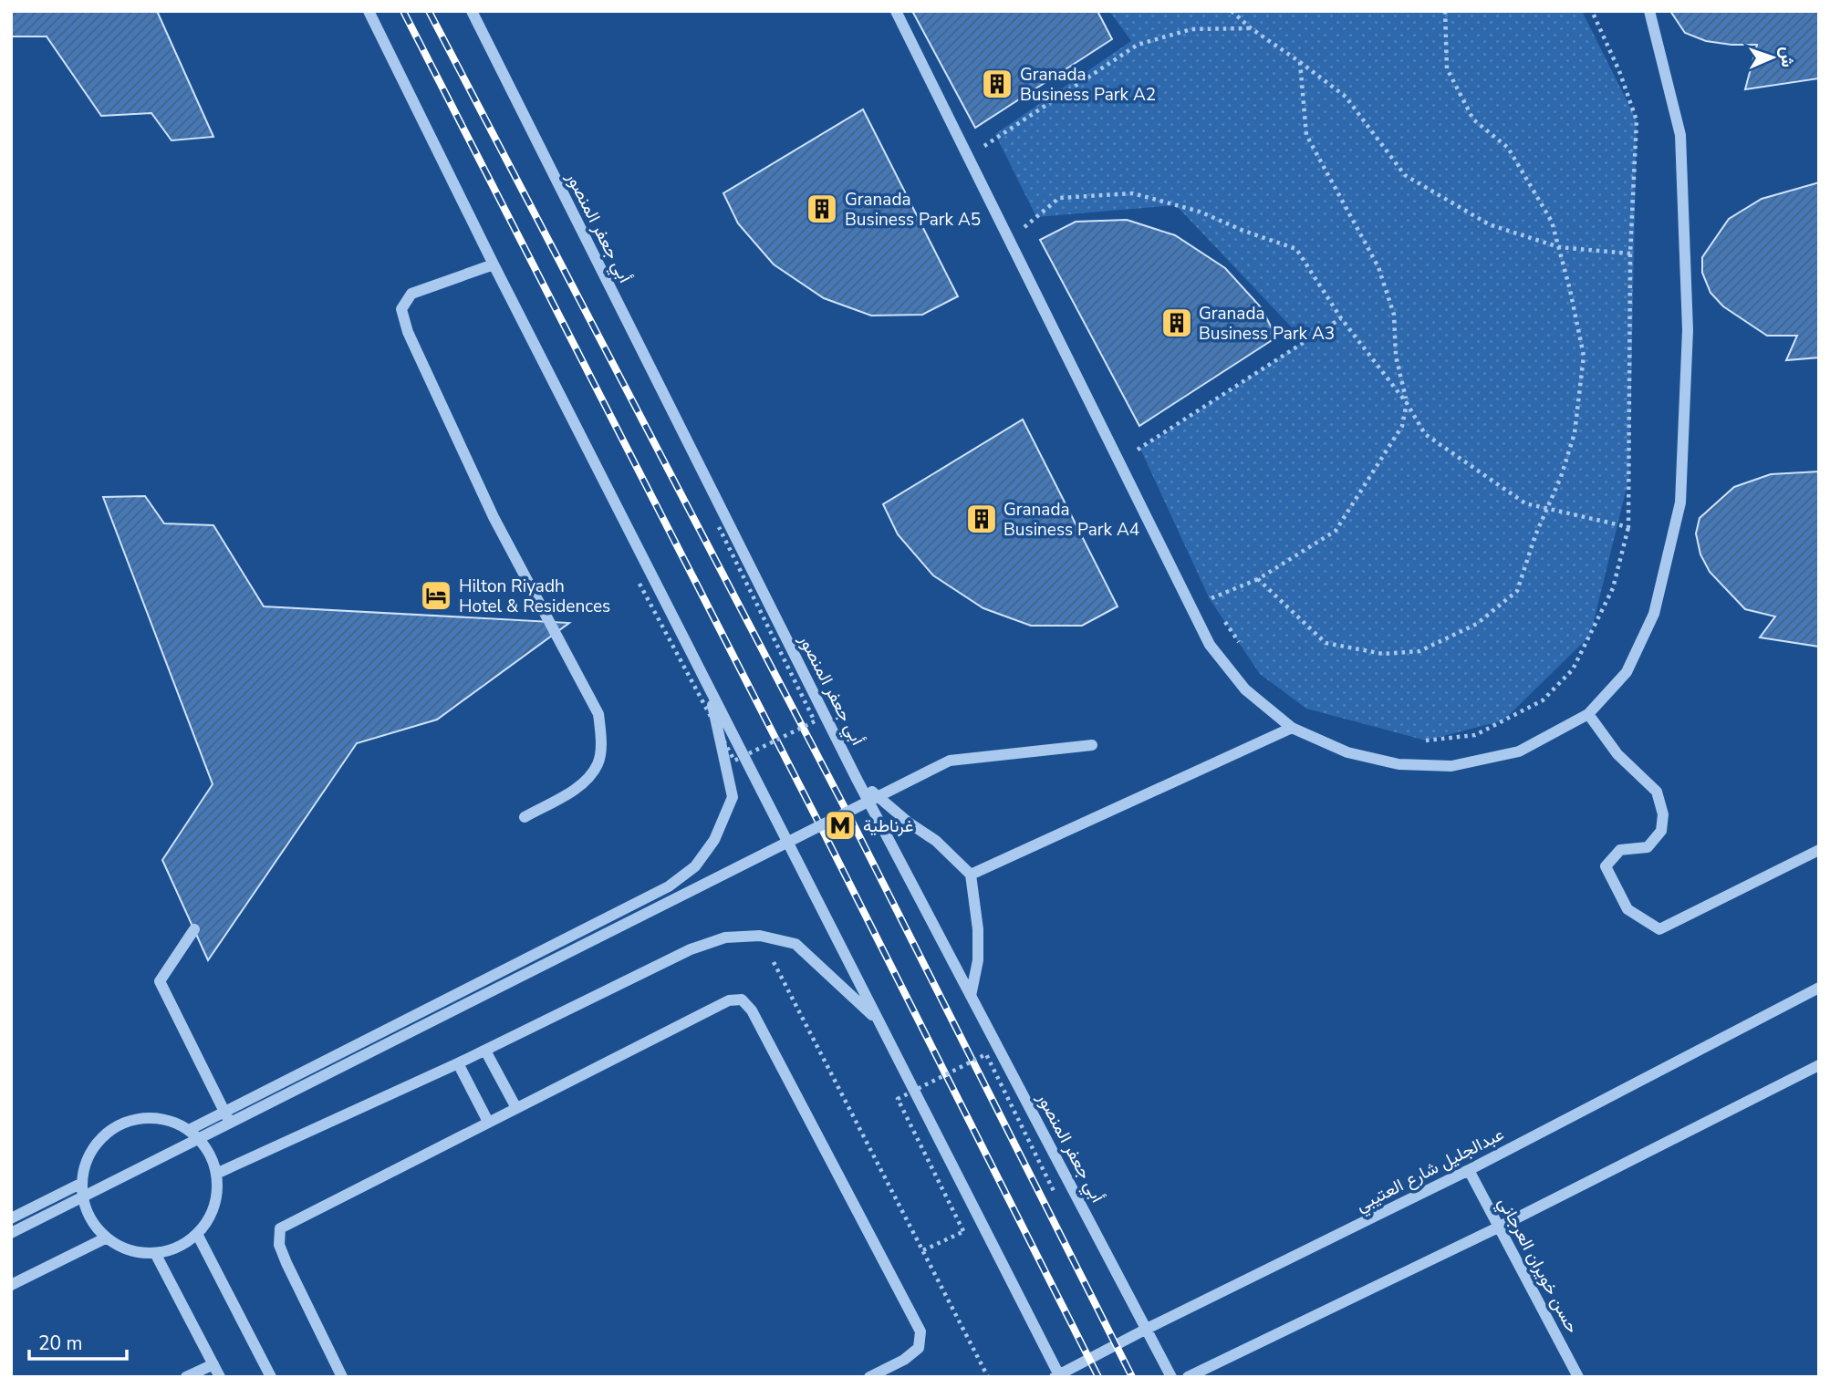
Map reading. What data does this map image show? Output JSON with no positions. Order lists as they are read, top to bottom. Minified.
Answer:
{"streets":{"street":["أبي جعفر المنصور","عبدالجليل شارع العتيبي","حسن خويران العرجاني"]},"crossings":[["أبي جعفر المنصور","عبدالجليل شارع العتيبي"],["عبدالجليل شارع العتيبي","حسن خويران العرجاني"]],"places":{"building":["Granada Business Park A2","Granada Business Park A5","Granada Business Park A3","Granada Business Park A4"],"hotel":["Hilton Riyadh Hotel & Residences"],"metro station":["غرناطية"]},"scale_bar":"20 m","north":"right"}
